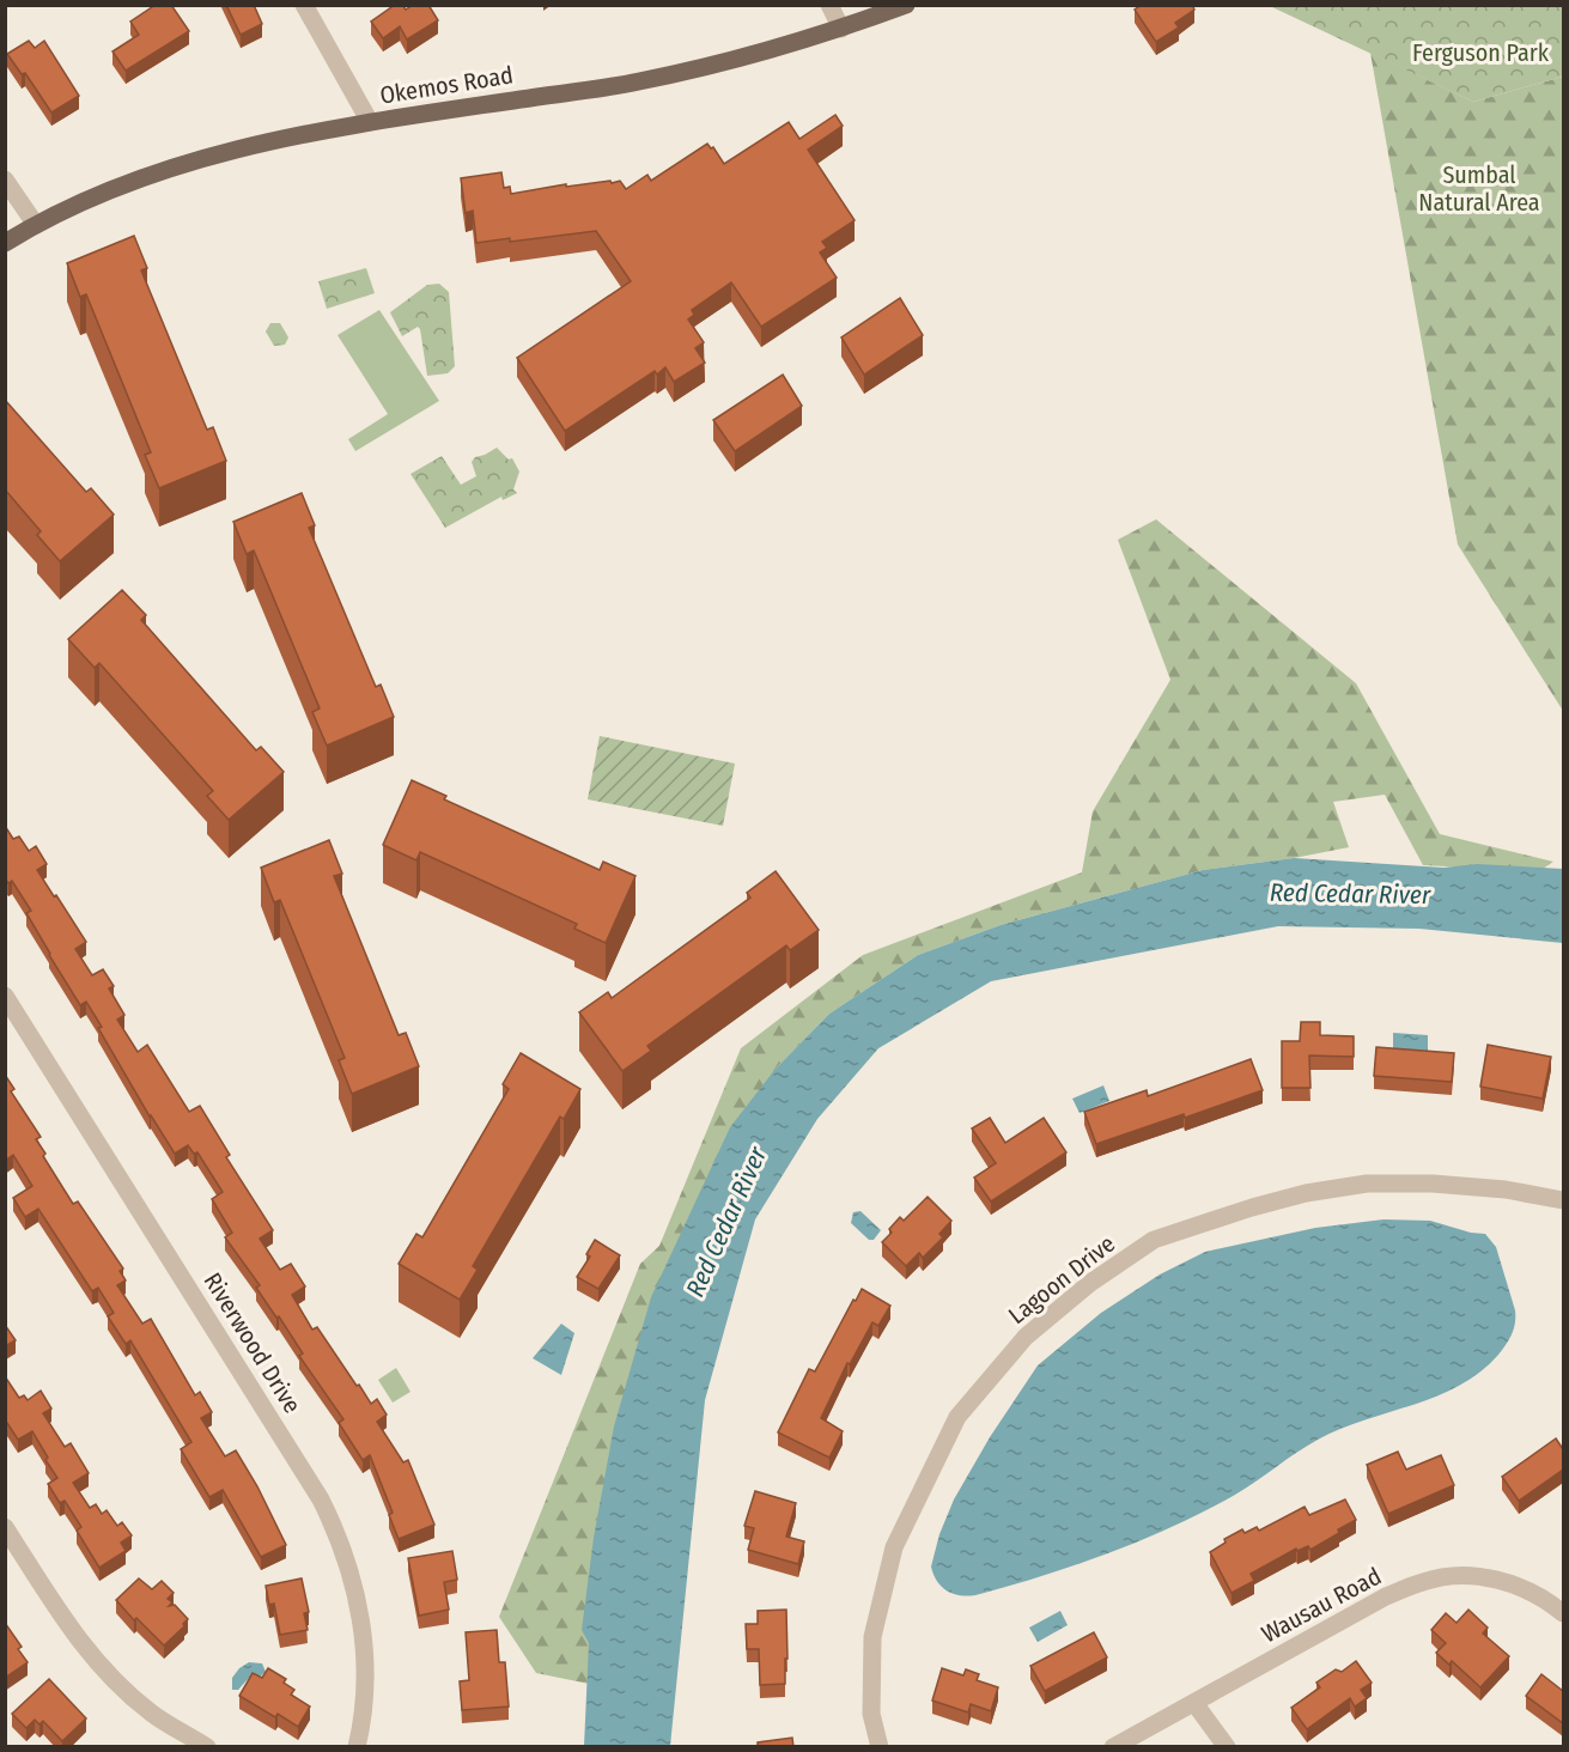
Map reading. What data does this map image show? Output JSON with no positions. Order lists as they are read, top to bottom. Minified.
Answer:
{"streets":{"main road":["Okemos Road"],"street":["Lagoon Drive","Riverwood Drive","Wausau Road"]},"water":["Red Cedar River"],"parks":["Ferguson Park","Sumbal Natural Area"]}
